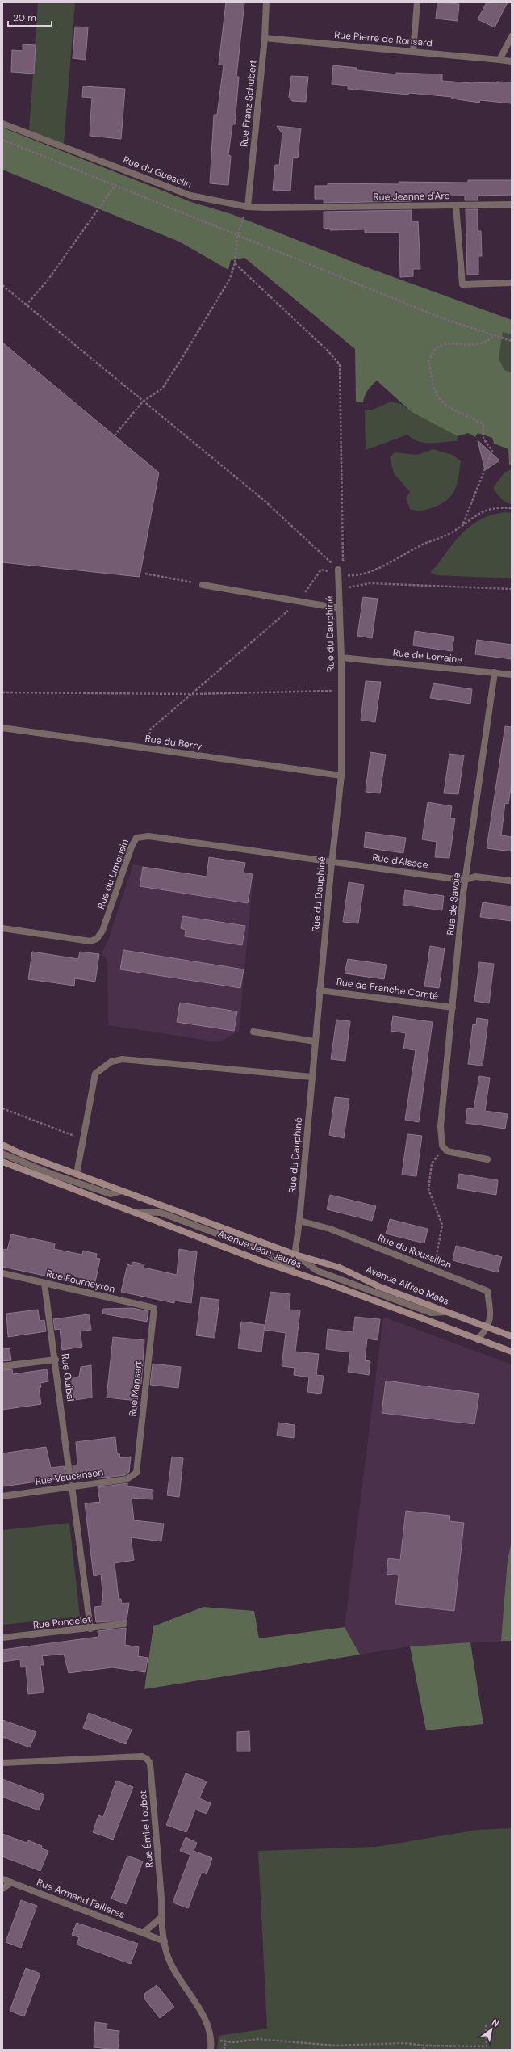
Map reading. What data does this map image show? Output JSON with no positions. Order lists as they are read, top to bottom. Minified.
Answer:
{"streets":{"main road":["Avenue Jean Jaurès","Avenue Alfred Maës"],"street":["Rue Pierre de Ronsard","Rue Franz Schubert","Rue du Guesclin","Rue Jeanne d'Arc","Rue du Dauphiné","Rue de Lorraine","Rue du Berry","Rue d'Alsace","Rue du Limousin","Rue de Savoie","Rue de Franche Comté","Rue du Roussillon","Rue Fourneyron","Rue Guibal","Rue Mansart","Rue Vaucanson","Rue Poncelet","Rue Émile Loubet","Rue Armand Fallieres"]},"crossings":[["Rue Pierre de Ronsard","Rue Franz Schubert"],["Rue Franz Schubert","Rue du Guesclin"],["Rue du Guesclin","Rue Jeanne d'Arc"],["Rue du Dauphiné","Rue de Lorraine"],["Rue du Dauphiné","Rue du Berry"],["Rue du Dauphiné","Rue d'Alsace"],["Rue du Dauphiné","Rue du Limousin"],["Rue du Dauphiné","Rue de Franche Comté"],["Rue du Dauphiné","Avenue Jean Jaurès"],["Rue du Dauphiné","Rue du Roussillon"],["Rue du Dauphiné","Avenue Alfred Maës"],["Rue de Lorraine","Rue de Savoie"],["Rue d'Alsace","Rue du Limousin"],["Rue d'Alsace","Rue de Savoie"],["Rue de Savoie","Rue de Franche Comté"],["Avenue Jean Jaurès","Avenue Alfred Maës"],["Rue du Roussillon","Avenue Alfred Maës"],["Rue Fourneyron","Rue Guibal"],["Rue Fourneyron","Rue Mansart"],["Rue Mansart","Rue Vaucanson"],["Rue Émile Loubet","Rue Armand Fallieres"]],"scale_bar":"20 m","north":"top right"}
